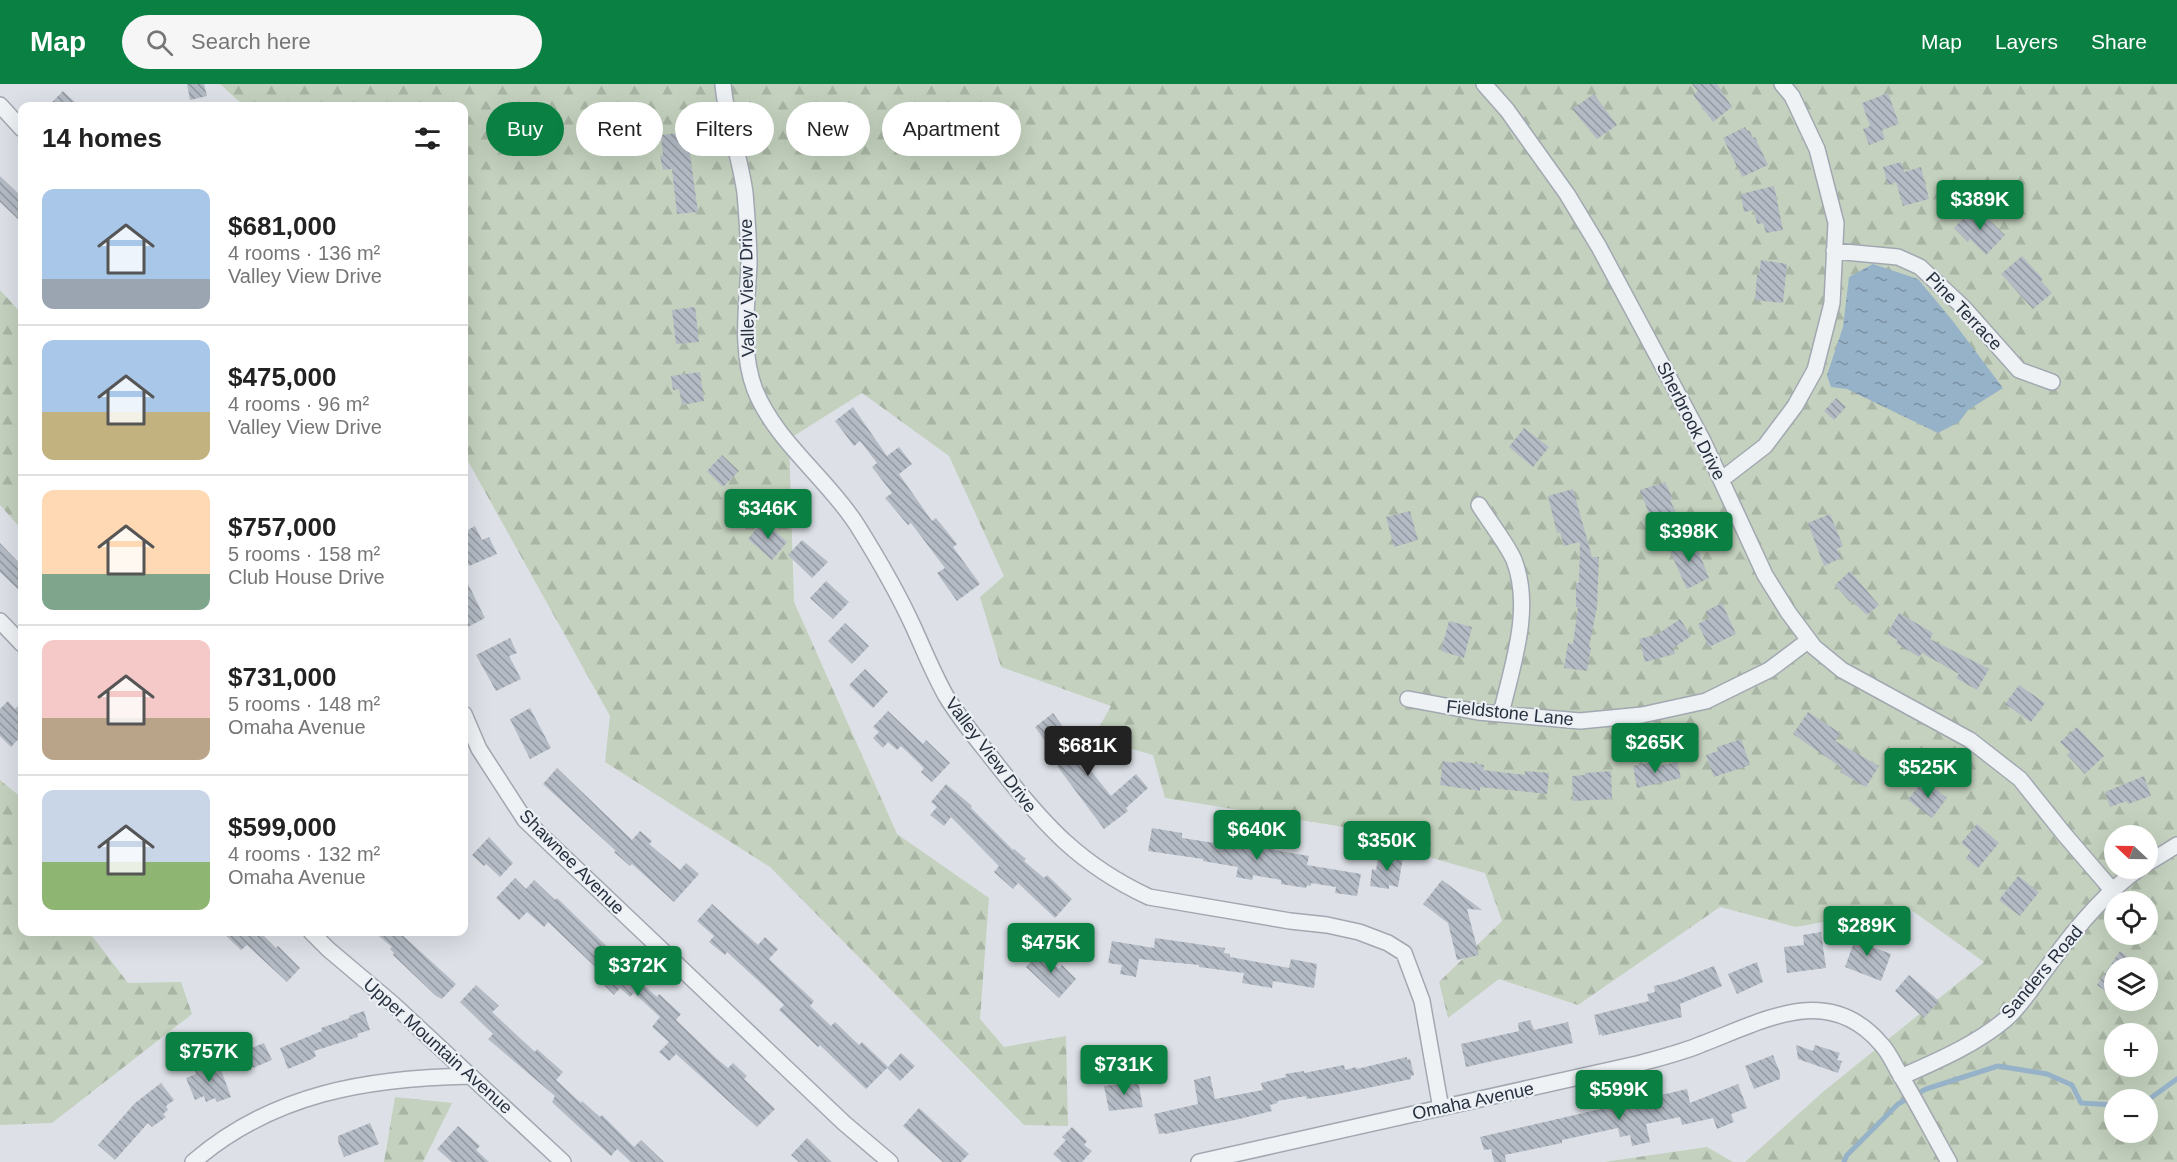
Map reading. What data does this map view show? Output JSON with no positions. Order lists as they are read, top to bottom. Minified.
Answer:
{"streets":{"street":["Valley View Drive","Pine Terrace","Sherbrook Drive","Fieldstone Lane","Shawnee Avenue","Sanders Road","Upper Mountain Avenue","Omaha Avenue"]},"crossings":[["Valley View Drive","Omaha Avenue"],["Sherbrook Drive","Fieldstone Lane"],["Sherbrook Drive","Sanders Road"],["Sanders Road","Omaha Avenue"]],"north":"left","page":{"header":"Map","search":"Search here","nav":["Map","Layers","Share"],"chip":["Buy","Rent","Filters","New","Apartment"],"heading":"14 homes","list":[{"name":"$681,000","note":"4 rooms · 136 m² · Valley View Drive"},{"name":"$475,000","note":"4 rooms · 96 m² · Valley View Drive"},{"name":"$757,000","note":"5 rooms · 158 m² · Club House Drive"},{"name":"$731,000","note":"5 rooms · 148 m² · Omaha Avenue"},{"name":"$599,000","note":"4 rooms · 132 m² · Omaha Avenue"}],"price":["$389K","$346K","$398K","$265K","$681K","$525K","$640K","$350K","$289K","$475K","$372K","$757K","$731K","$599K"],"map_buttons":["+","−"]}}
